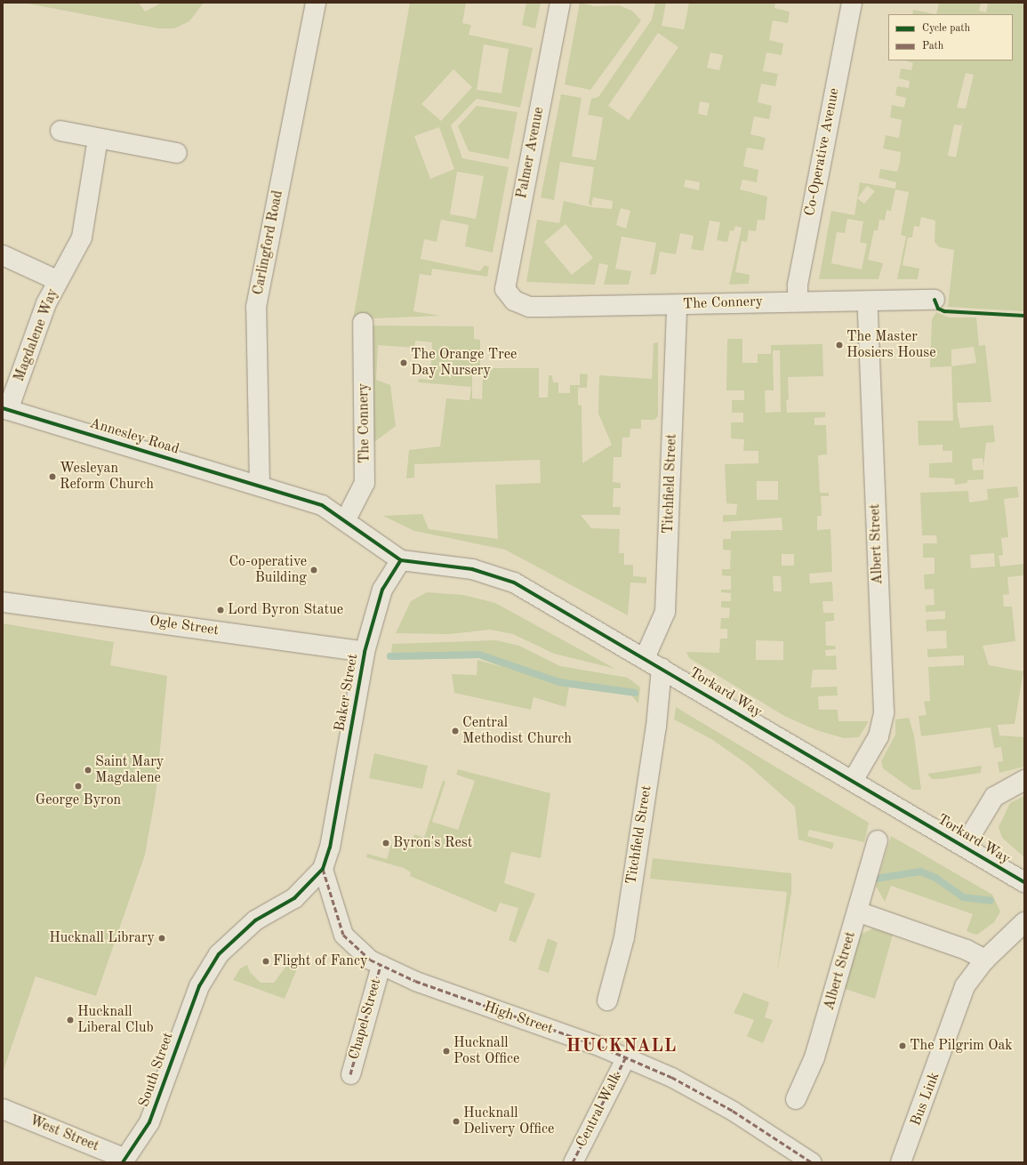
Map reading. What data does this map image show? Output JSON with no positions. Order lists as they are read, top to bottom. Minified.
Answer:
{"streets":{"street":["Co-Operative Avenue","Palmer Avenue","Carlingford Road","The Connery","Magdalene Way","Annesley Road","Titchfield Street","Albert Street","Ogle Street","Baker Street","Torkard Way","High Street","Chapel Street","South Street","Bus Link","Central Walk","West Street"]},"crossings":[["Co-Operative Avenue","The Connery"],["Palmer Avenue","The Connery"],["Carlingford Road","Annesley Road"],["The Connery","Titchfield Street"],["The Connery","Albert Street"],["Magdalene Way","Annesley Road"],["Titchfield Street","Torkard Way"],["Albert Street","Torkard Way"],["Ogle Street","Baker Street"],["Baker Street","Torkard Way"],["Baker Street","High Street"],["Baker Street","South Street"],["High Street","Chapel Street"],["High Street","South Street"],["High Street","Central Walk"],["South Street","West Street"]],"districts":["HUCKNALL"],"places":["The Master Hosiers House","The Orange Tree Day Nursery","Wesleyan Reform Church","Co-operative Building","Lord Byron Statue","Central Methodist Church","Saint Mary Magdalene","George Byron","Byron's Rest","Hucknall Library","Flight of Fancy","Hucknall Liberal Club","The Pilgrim Oak","Hucknall Post Office","Hucknall Delivery Office"],"legend":["Cycle path","Path"]}
